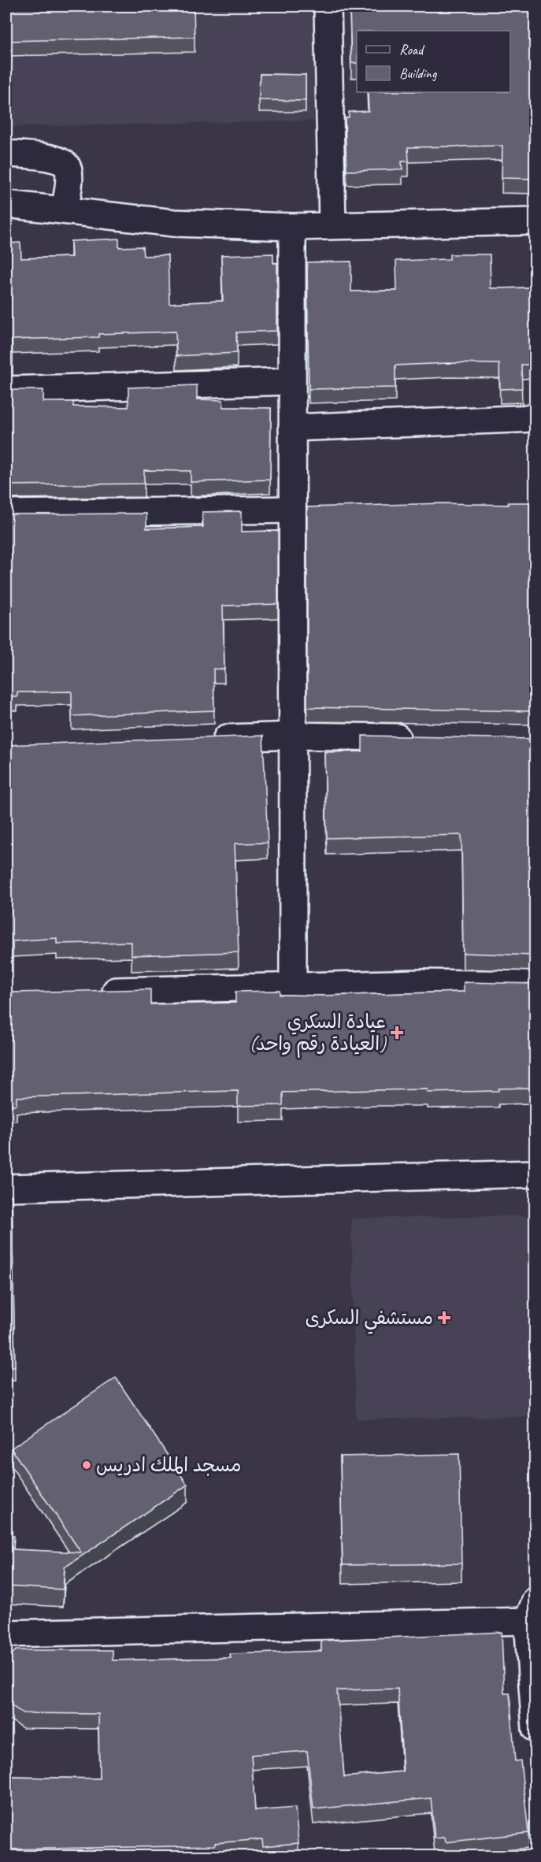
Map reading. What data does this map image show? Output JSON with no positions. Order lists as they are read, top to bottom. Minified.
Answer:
{"places":{"health":["عيادة السكري (العيادة رقم واحد)","مستشفي السكرى"],"other":["مسجد الملك ادريس"]},"legend":["Road","Building"]}
